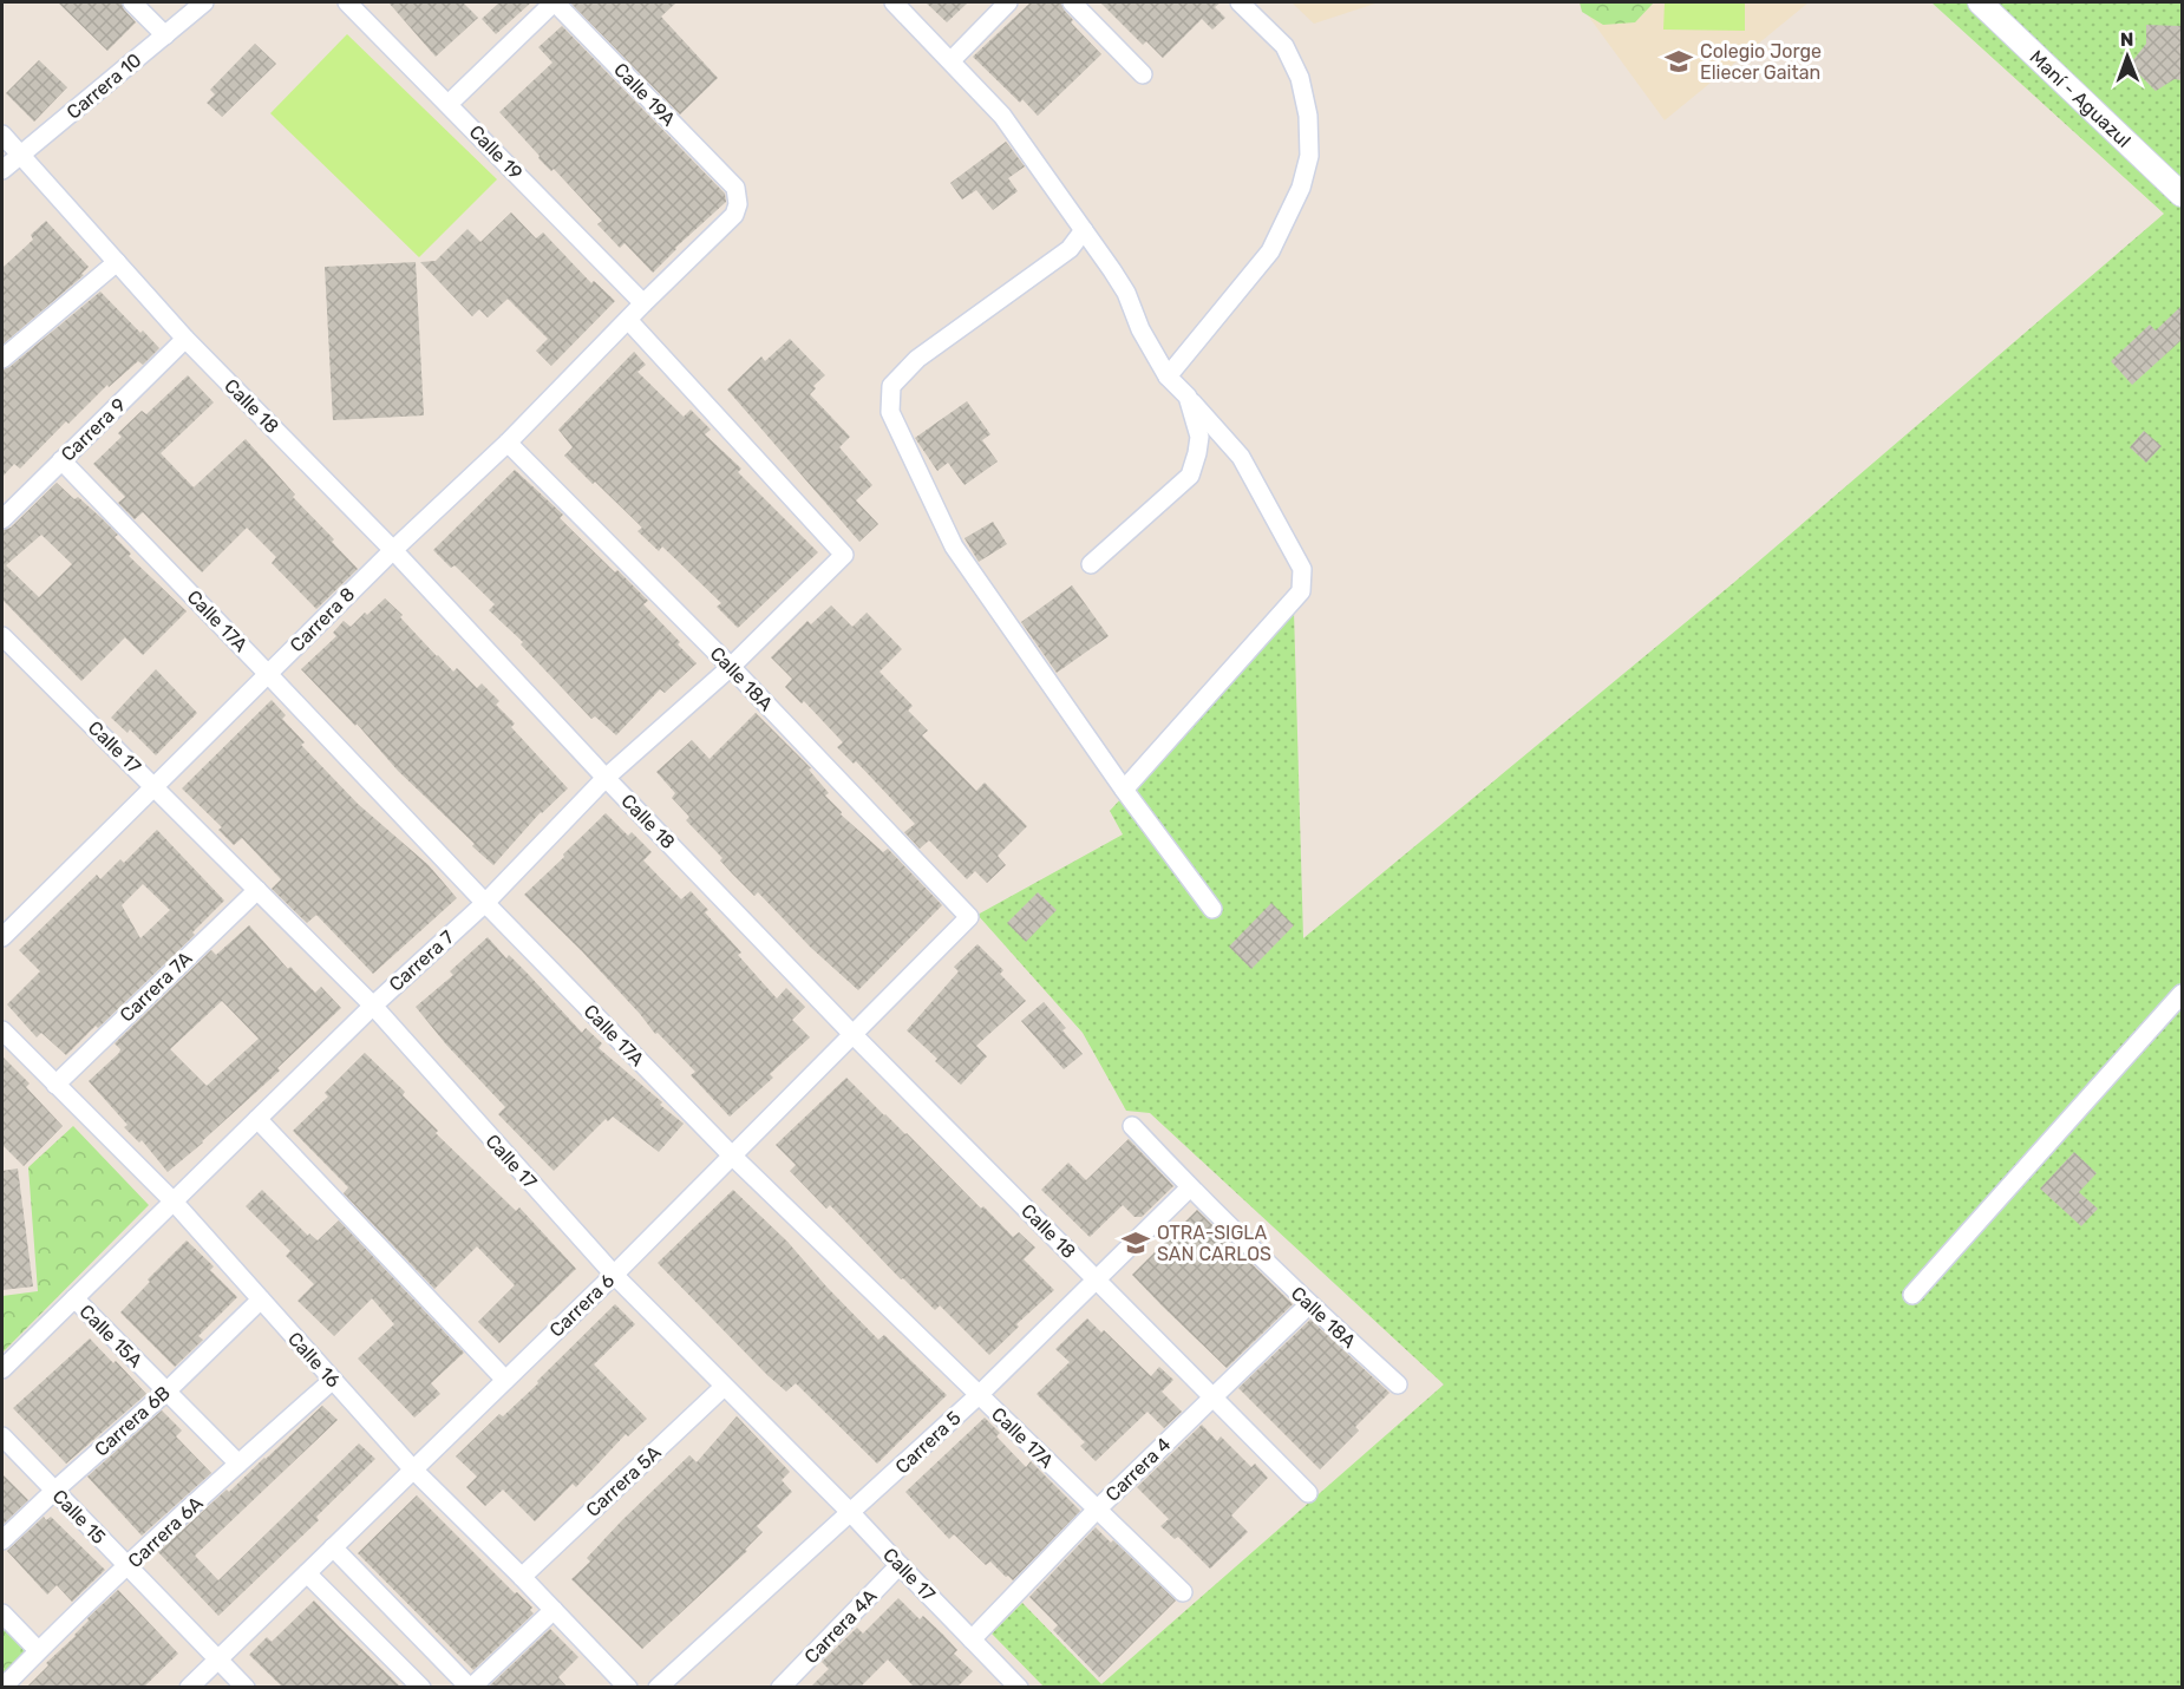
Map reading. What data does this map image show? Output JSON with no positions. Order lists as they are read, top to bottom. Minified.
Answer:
{"streets":{"street":["Carrera 10","Calle 19A","Maní - Aguazul","Calle 19","Calle 18","Carrera 9","Carrera 8","Calle 17A","Calle 18A","Calle 17","Carrera 7","Carrera 7A","Carrera 6","Calle 15A","Calle 16","Carrera 6B","Carrera 5","Carrera 4","Carrera 5A","Calle 15","Carrera 6A","Carrera 4A"]},"crossings":[["Carrera 10","Calle 18"],["Calle 19A","Carrera 8"],["Calle 19","Carrera 8"],["Calle 18","Carrera 9"],["Calle 18","Carrera 8"],["Calle 18","Carrera 7"],["Calle 18","Carrera 6"],["Calle 18","Carrera 5"],["Calle 18","Carrera 4"],["Carrera 9","Calle 17A"],["Carrera 8","Calle 17A"],["Carrera 8","Calle 18A"],["Carrera 8","Calle 17"],["Carrera 8","Carrera 7"],["Calle 17A","Carrera 7"],["Calle 17A","Carrera 6"],["Calle 17A","Carrera 5"],["Calle 17A","Carrera 4"],["Calle 18A","Carrera 7"],["Calle 18A","Carrera 6"],["Calle 18A","Carrera 5"],["Calle 18A","Carrera 4"],["Calle 17","Carrera 7"],["Calle 17","Carrera 7A"],["Calle 17","Carrera 6"],["Calle 17","Carrera 5"],["Calle 17","Carrera 4"],["Calle 17","Carrera 5A"],["Calle 17","Carrera 4A"],["Carrera 7","Calle 15A"],["Carrera 7","Calle 16"],["Carrera 7A","Calle 16"],["Carrera 6","Calle 16"],["Carrera 6","Calle 15"],["Calle 15A","Carrera 6B"],["Calle 15A","Carrera 6A"],["Calle 16","Carrera 6B"],["Calle 16","Carrera 5A"],["Calle 16","Carrera 6A"],["Carrera 6B","Calle 15"],["Calle 15","Carrera 6A"]],"places":{"school or university":["Colegio Jorge Eliecer Gaitan","OTRA-SIGLA SAN CARLOS"]},"north":"top"}
